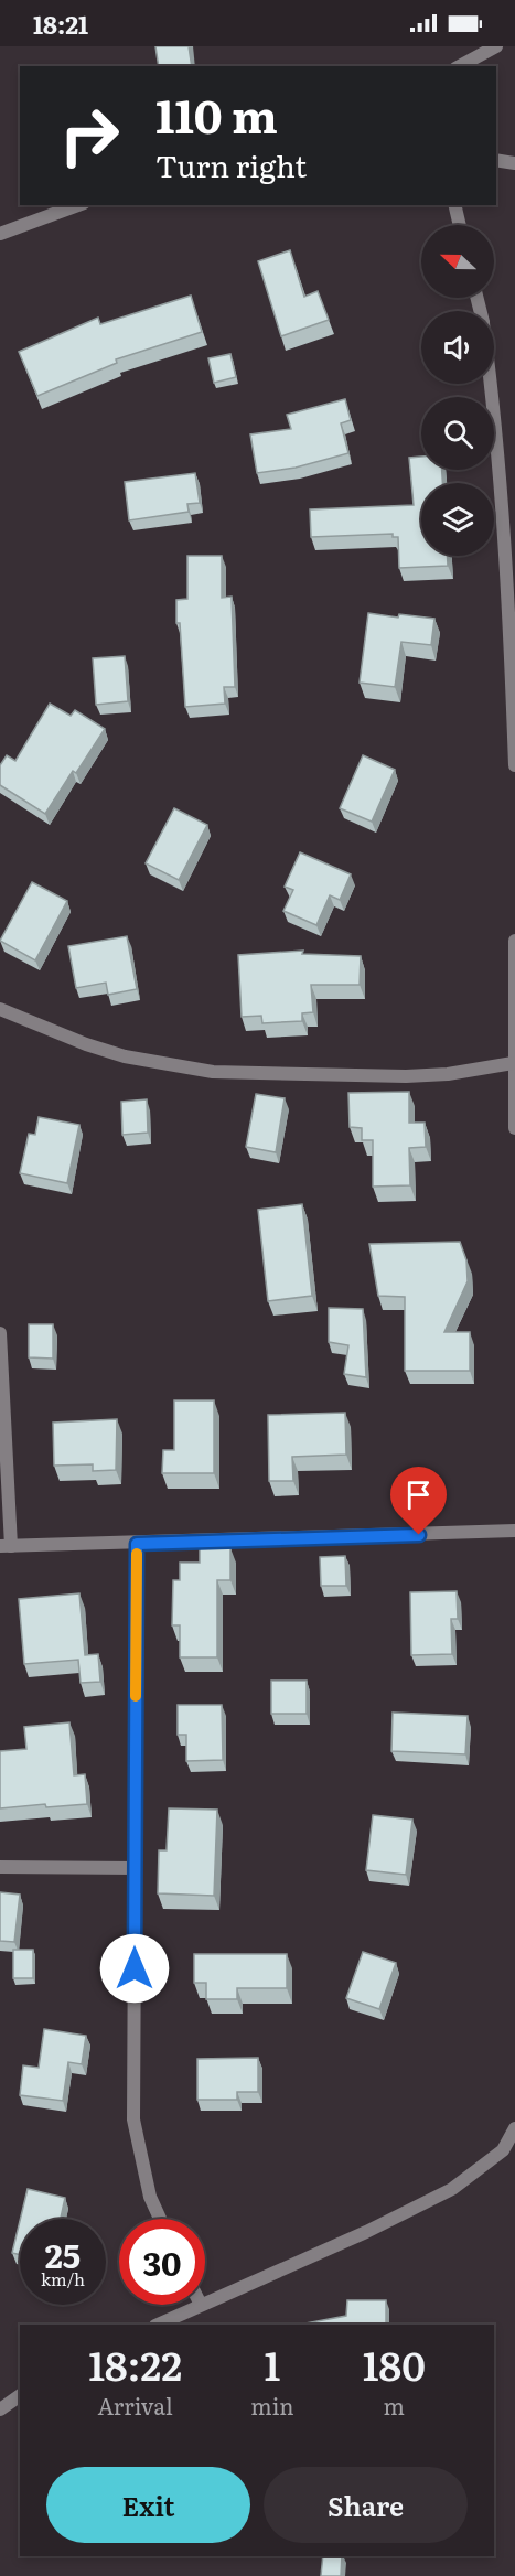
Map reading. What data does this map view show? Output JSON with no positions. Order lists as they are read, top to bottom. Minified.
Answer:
{"north":"left","page":{"status":"18:21","turn":["110 m","Turn right"],"speed":"25 km/h","limit":"30","eta":["18:22","Arrival","1","min","180","m"],"buttons":["Exit","Share"]}}
